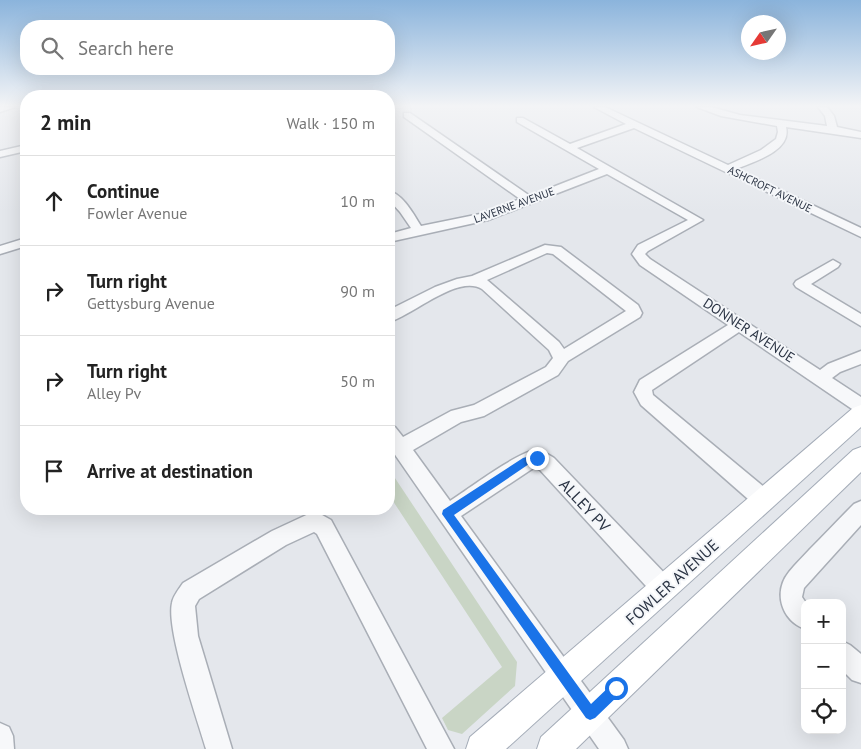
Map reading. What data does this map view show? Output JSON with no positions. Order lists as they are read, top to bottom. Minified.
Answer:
{"streets":{"main road":["FOWLER AVENUE"],"street":["ASHCROFT AVENUE","LAVERNE AVENUE","DONNER AVENUE","ALLEY PV"]},"crossings":[["LAVERNE AVENUE","DONNER AVENUE"],["ALLEY PV","FOWLER AVENUE"]],"north":"bottom left","page":{"search":"Search here","heading":["2 min","Walk · 150 m"],"list":[["Continue","Fowler Avenue","10 m"],["Turn right","Gettysburg Avenue","90 m"],["Turn right","Alley Pv","50 m"],"Arrive at destination"],"map_buttons":["+","−"]}}
